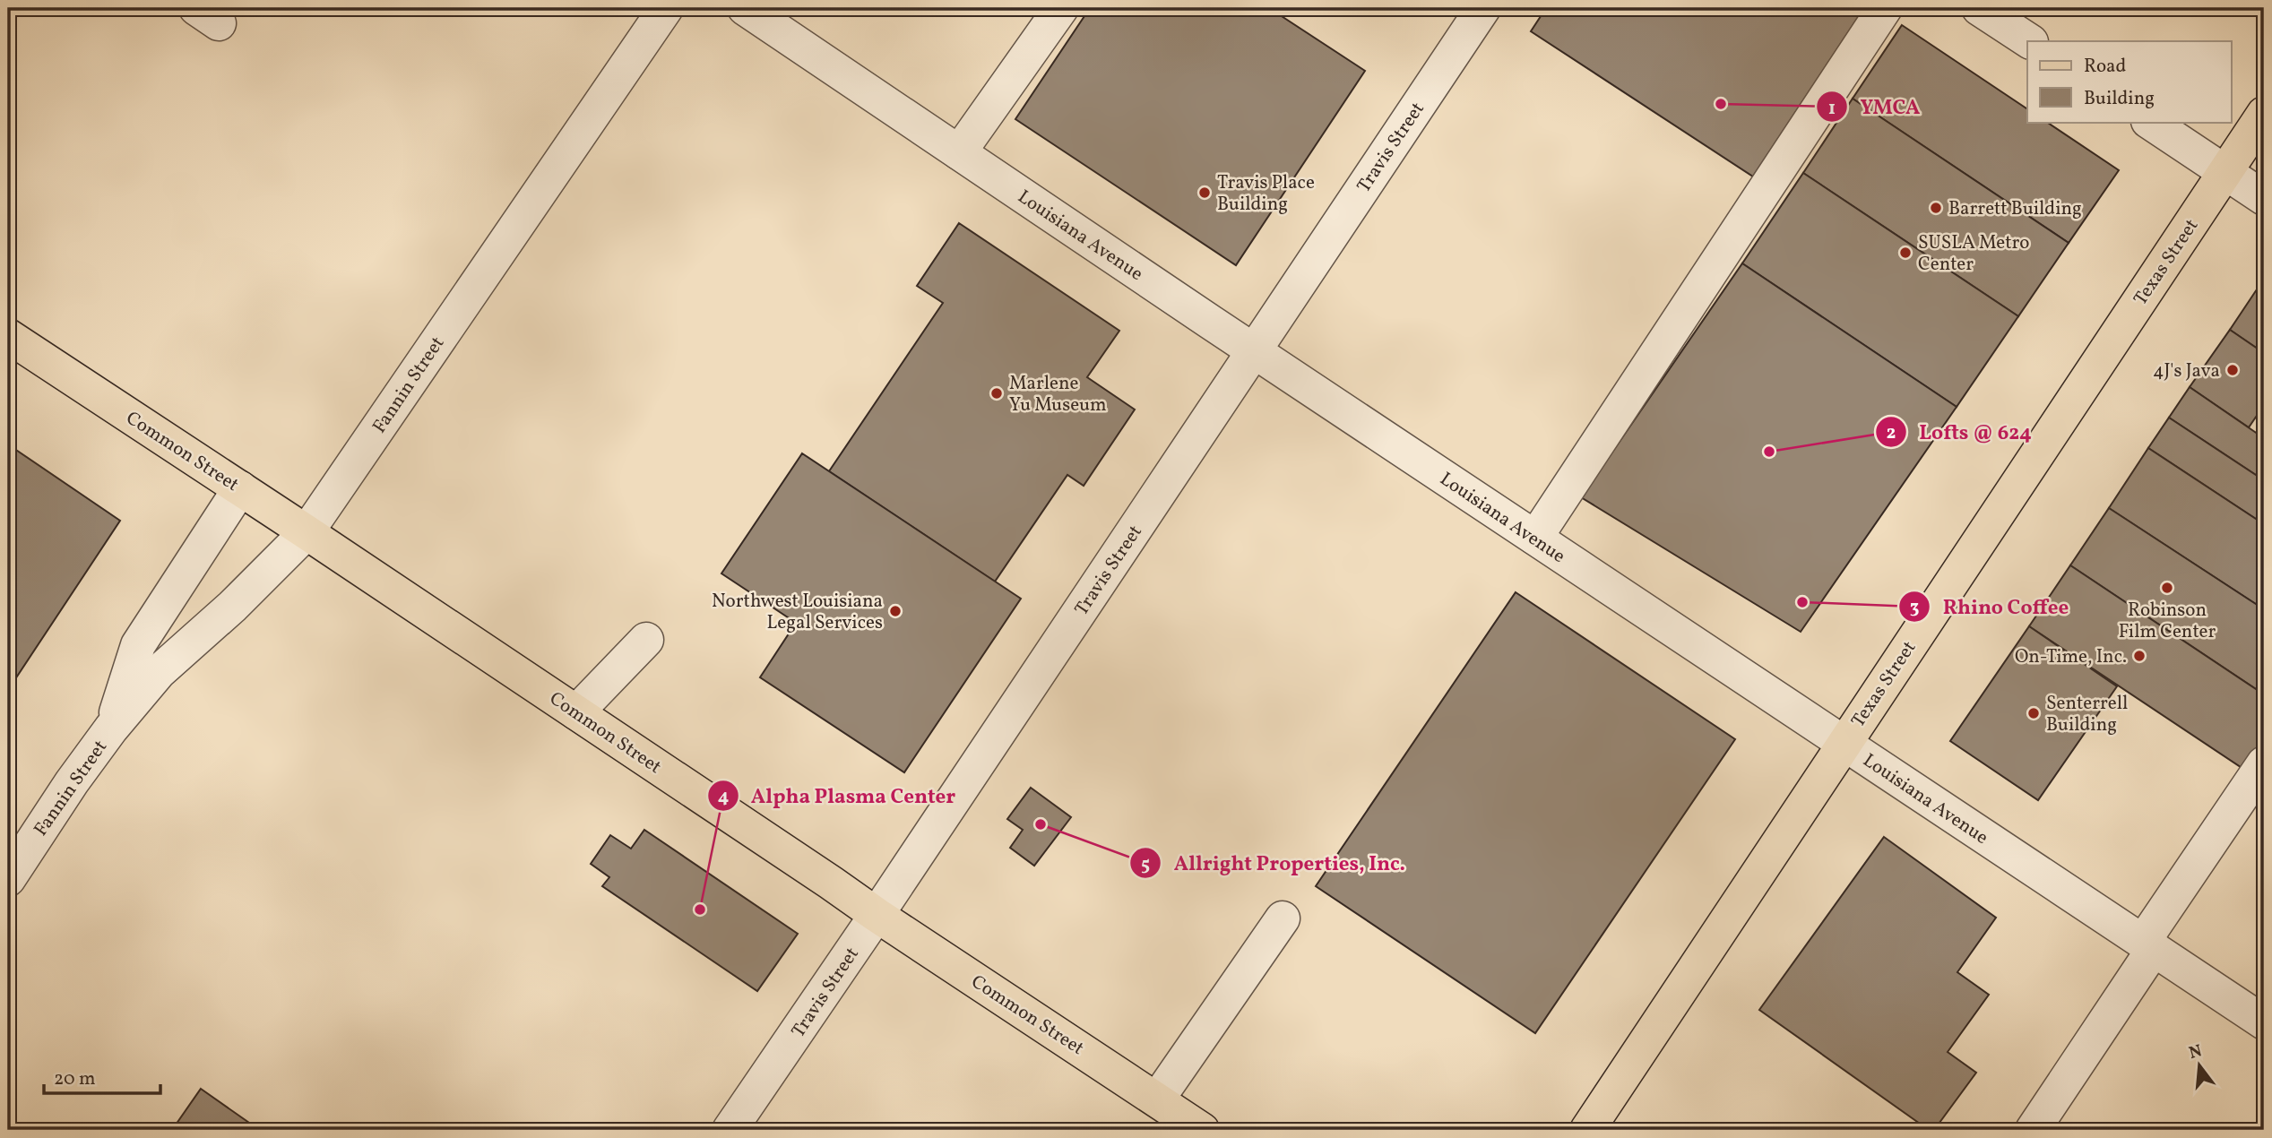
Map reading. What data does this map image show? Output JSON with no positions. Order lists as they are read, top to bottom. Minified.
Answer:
{"streets":{"main road":["Texas Street","Common Street"],"street":["Travis Street","Louisiana Avenue","Fannin Street"]},"crossings":[["Travis Street","Louisiana Avenue"],["Travis Street","Common Street"],["Louisiana Avenue","Texas Street"],["Fannin Street","Common Street"]],"places":["YMCA","Travis Place Building","Barrett Building","SUSLA Metro Center","4J's Java","Marlene Yu Museum","Lofts @ 624","Robinson Film Center","Rhino Coffee","Northwest Louisiana Legal Services","On-Time, Inc.","Senterrell Building","Allright Properties, Inc.","Alpha Plasma Center"],"legend":["Road","Building"],"scale_bar":"20 m","north":"top"}
